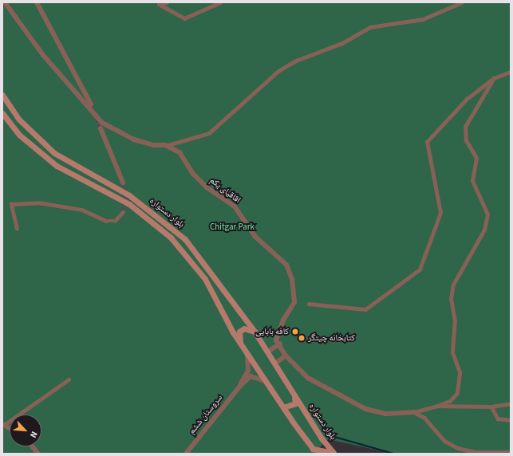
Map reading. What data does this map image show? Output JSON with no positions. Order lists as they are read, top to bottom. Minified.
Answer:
{"streets":{"main road":["بلوار دستواره"],"street":["اقاقیای یکم","سروستان ششم"]},"parks":["Chitgar Park"],"places":["کافه بابایی","کتابخانه چیتگر"],"north":"bottom right"}
